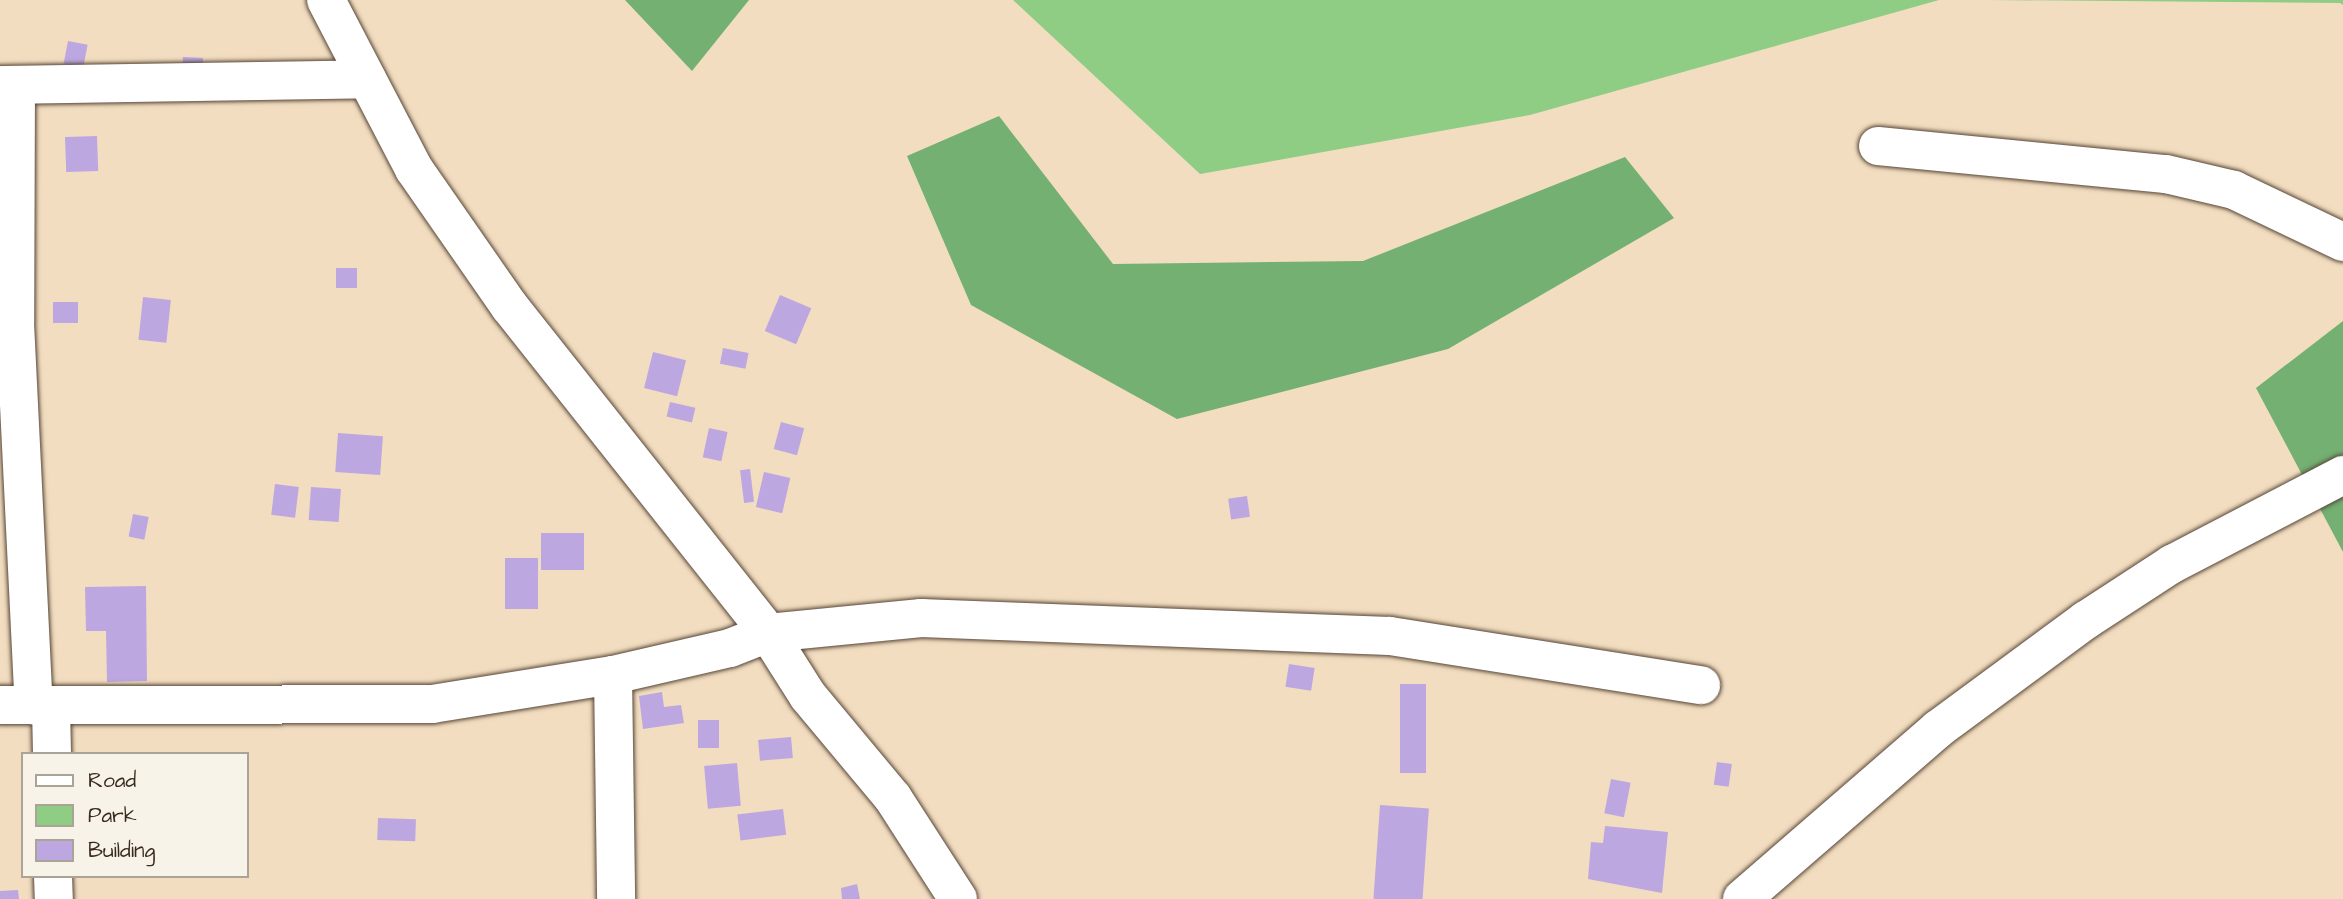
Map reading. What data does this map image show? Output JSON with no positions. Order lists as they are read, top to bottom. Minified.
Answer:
{"legend":["Road","Park","Building"]}
